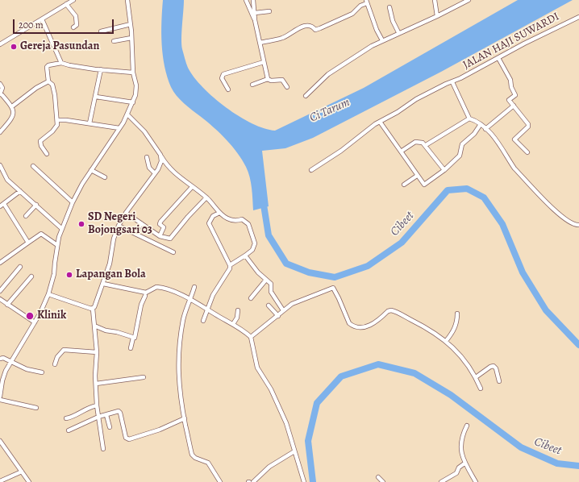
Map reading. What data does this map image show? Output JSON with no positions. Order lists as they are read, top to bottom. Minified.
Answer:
{"streets":{"street":["JALAN HAJI SUWARDI"]},"water":["Ci Tarum","Cibeet"],"places":["Gereja Pasundan","SD Negeri Bojongsari 03","Lapangan Bola","Klinik"],"scale_bar":"200 m"}
